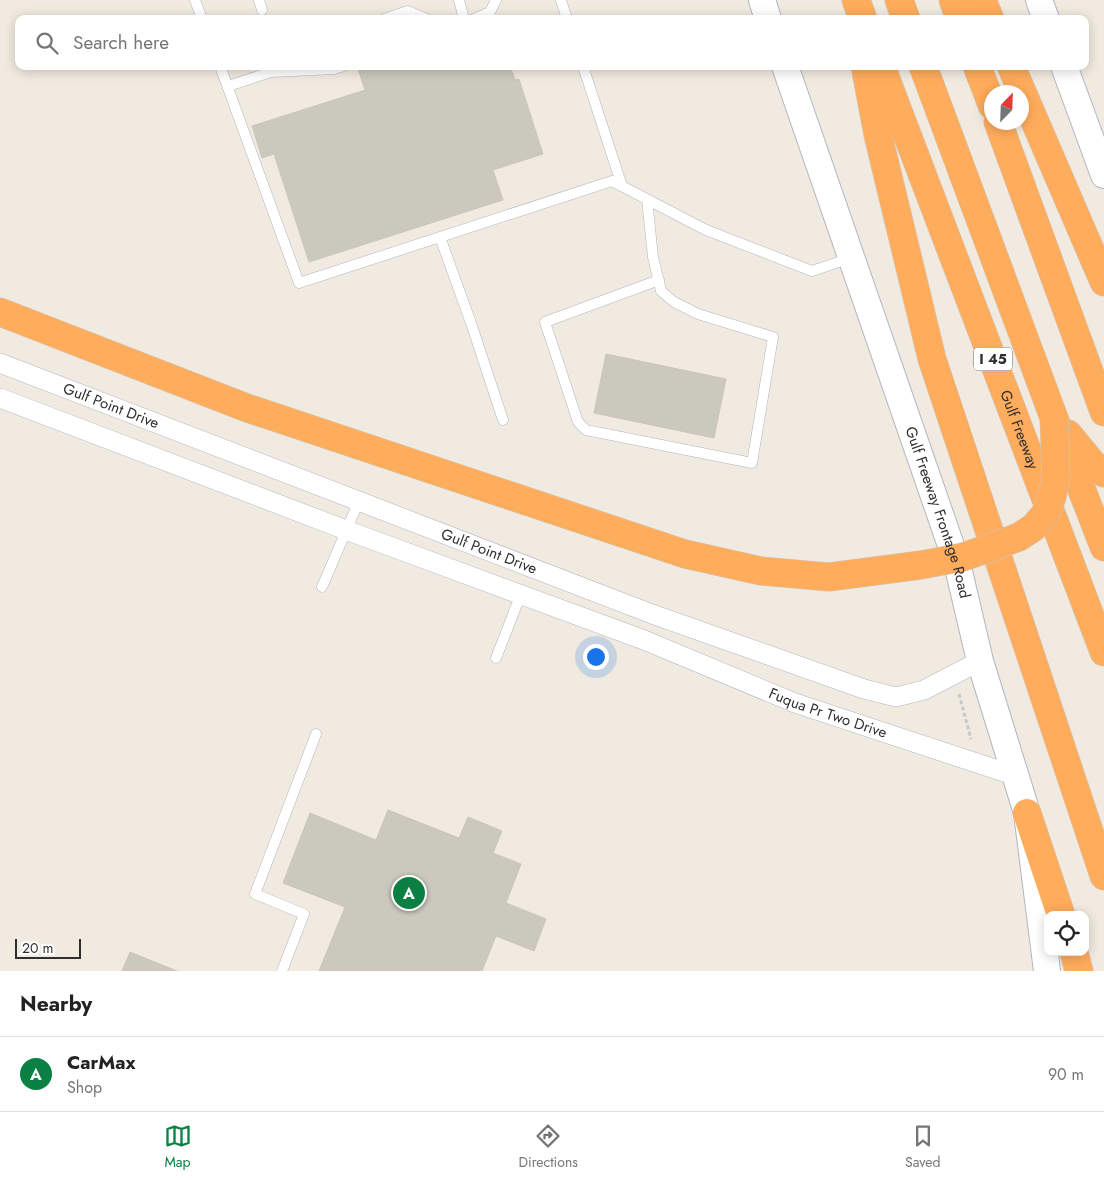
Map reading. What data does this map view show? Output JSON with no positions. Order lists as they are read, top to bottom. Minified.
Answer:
{"streets":{"highway":["I 45","Gulf Freeway"],"main road":["Gulf Freeway Frontage Road"],"street":["Gulf Point Drive","Fuqua Pr Two Drive"]},"crossings":[["Gulf Point Drive","Gulf Freeway Frontage Road"],["Gulf Point Drive","Fuqua Pr Two Drive"],["Gulf Freeway Frontage Road","Fuqua Pr Two Drive"]],"scale_bar":"20 m","north":"top right","page":{"search":"Search here","pins":"A","scale":"20 m","heading":"Nearby","list":[{"mark":"A","name":"CarMax","note":"Shop","value":"90 m"}],"nav":["Map","Directions","Saved"]}}
